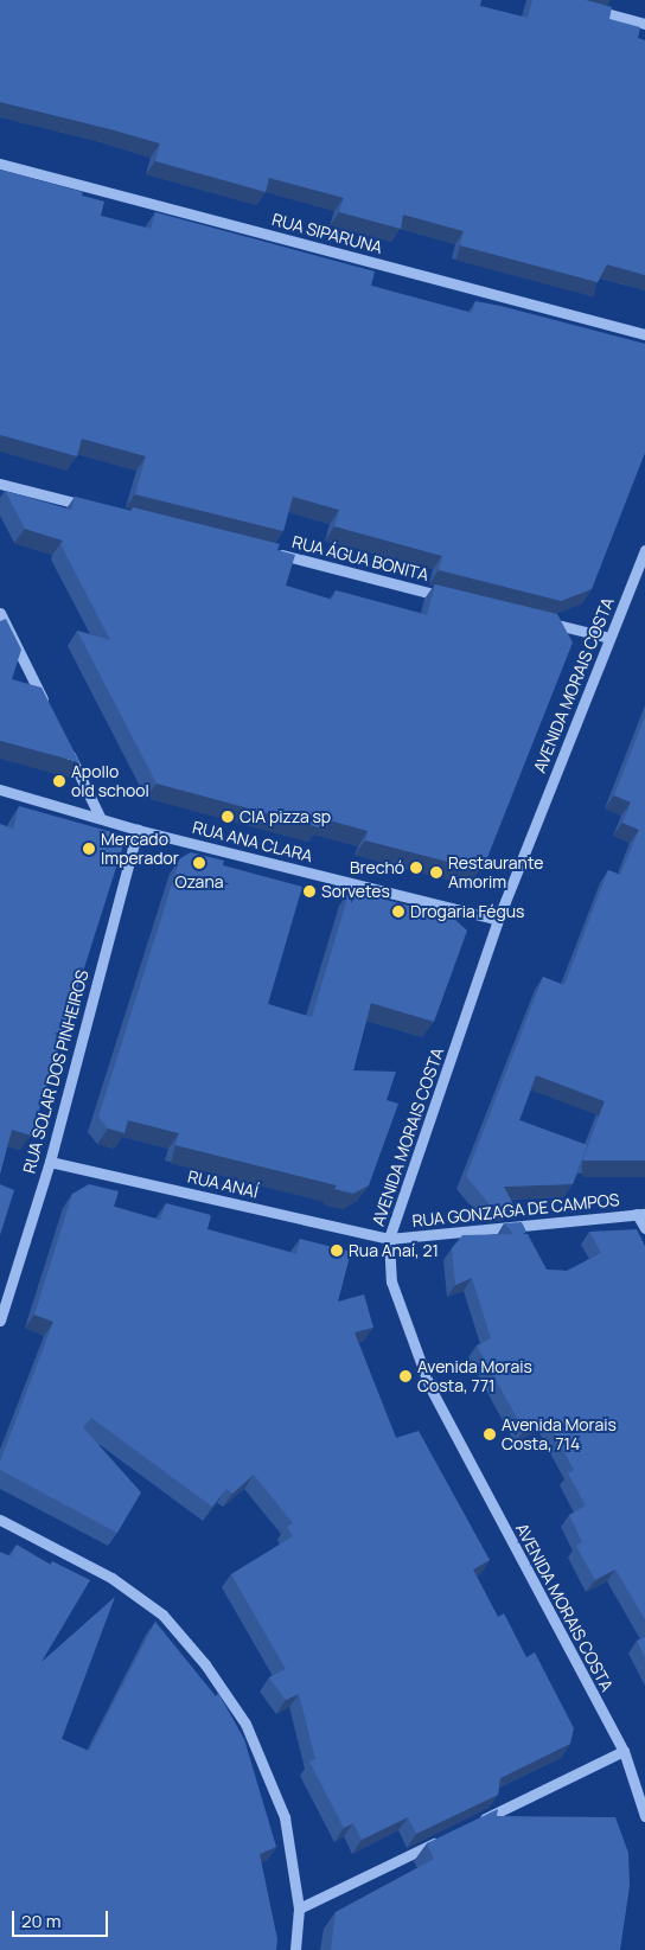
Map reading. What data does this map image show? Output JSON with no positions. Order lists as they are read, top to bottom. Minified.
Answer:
{"streets":{"street":["RUA SIPARUNA","RUA ÁGUA BONITA","AVENIDA MORAIS COSTA","RUA ANA CLARA","RUA SOLAR DOS PINHEIROS","RUA ANAÍ","RUA GONZAGA DE CAMPOS"]},"crossings":[["AVENIDA MORAIS COSTA","RUA ANA CLARA"],["AVENIDA MORAIS COSTA","RUA ANAÍ"],["AVENIDA MORAIS COSTA","RUA GONZAGA DE CAMPOS"],["RUA ANA CLARA","RUA SOLAR DOS PINHEIROS"],["RUA SOLAR DOS PINHEIROS","RUA ANAÍ"],["RUA ANAÍ","RUA GONZAGA DE CAMPOS"]],"places":["Apollo old school","CIA pizza sp","Mercado Imperador","Ozana","Brechó","Restaurante Amorim","Sorvetes","Drogaria Fégus","Rua Anaí, 21","Avenida Morais Costa, 771","Avenida Morais Costa, 714"],"scale_bar":"20 m"}
